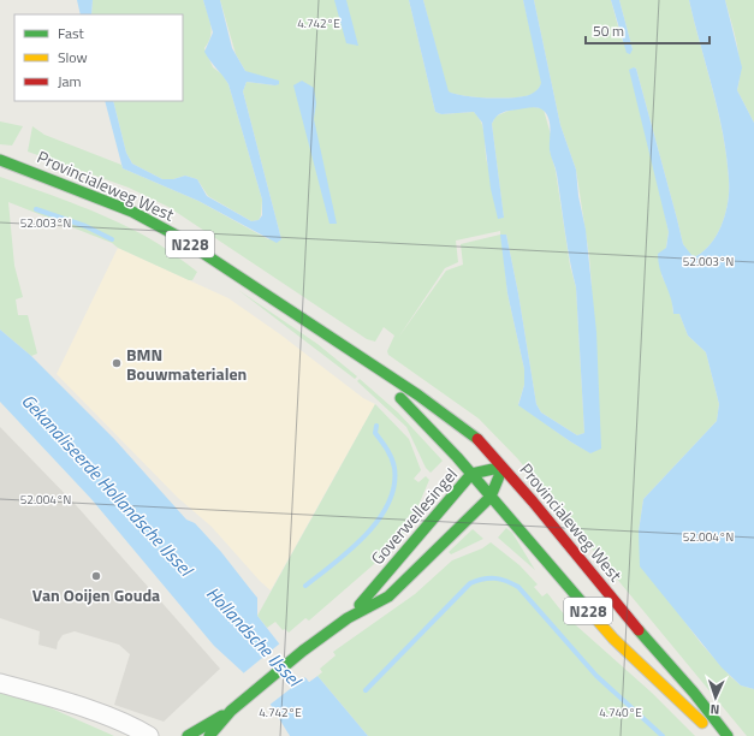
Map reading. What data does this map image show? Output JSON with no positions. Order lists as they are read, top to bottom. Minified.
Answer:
{"streets":{"main road":["Provincialeweg West","N228","Goverwellesingel"]},"crossings":[["Provincialeweg West","Goverwellesingel"]],"water":["Gekanaliseerde Hollandsche IJssel","Hollandsche IJssel"],"places":["BMN Bouwmaterialen","Van Ooijen Gouda"],"legend":["Fast","Slow","Jam"],"scale_bar":"50 m","north":"bottom","coordinates":["4.742°E","52.003°N","52.004°N","4.740°E"]}
